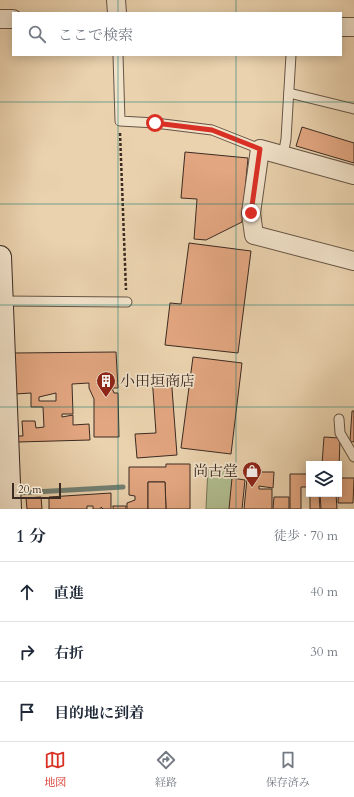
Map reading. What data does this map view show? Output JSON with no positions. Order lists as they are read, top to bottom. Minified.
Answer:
{"places":{"building":["小田垣商店"],"shop":["尚古堂"]},"scale_bar":"20 m","page":{"search":"ここで検索","scale":"20 m","heading":["1 分","徒歩 · 70 m"],"list":[["直進","40 m"],["右折","30 m"],"目的地に到着"],"nav":["地図","経路","保存済み"]}}
